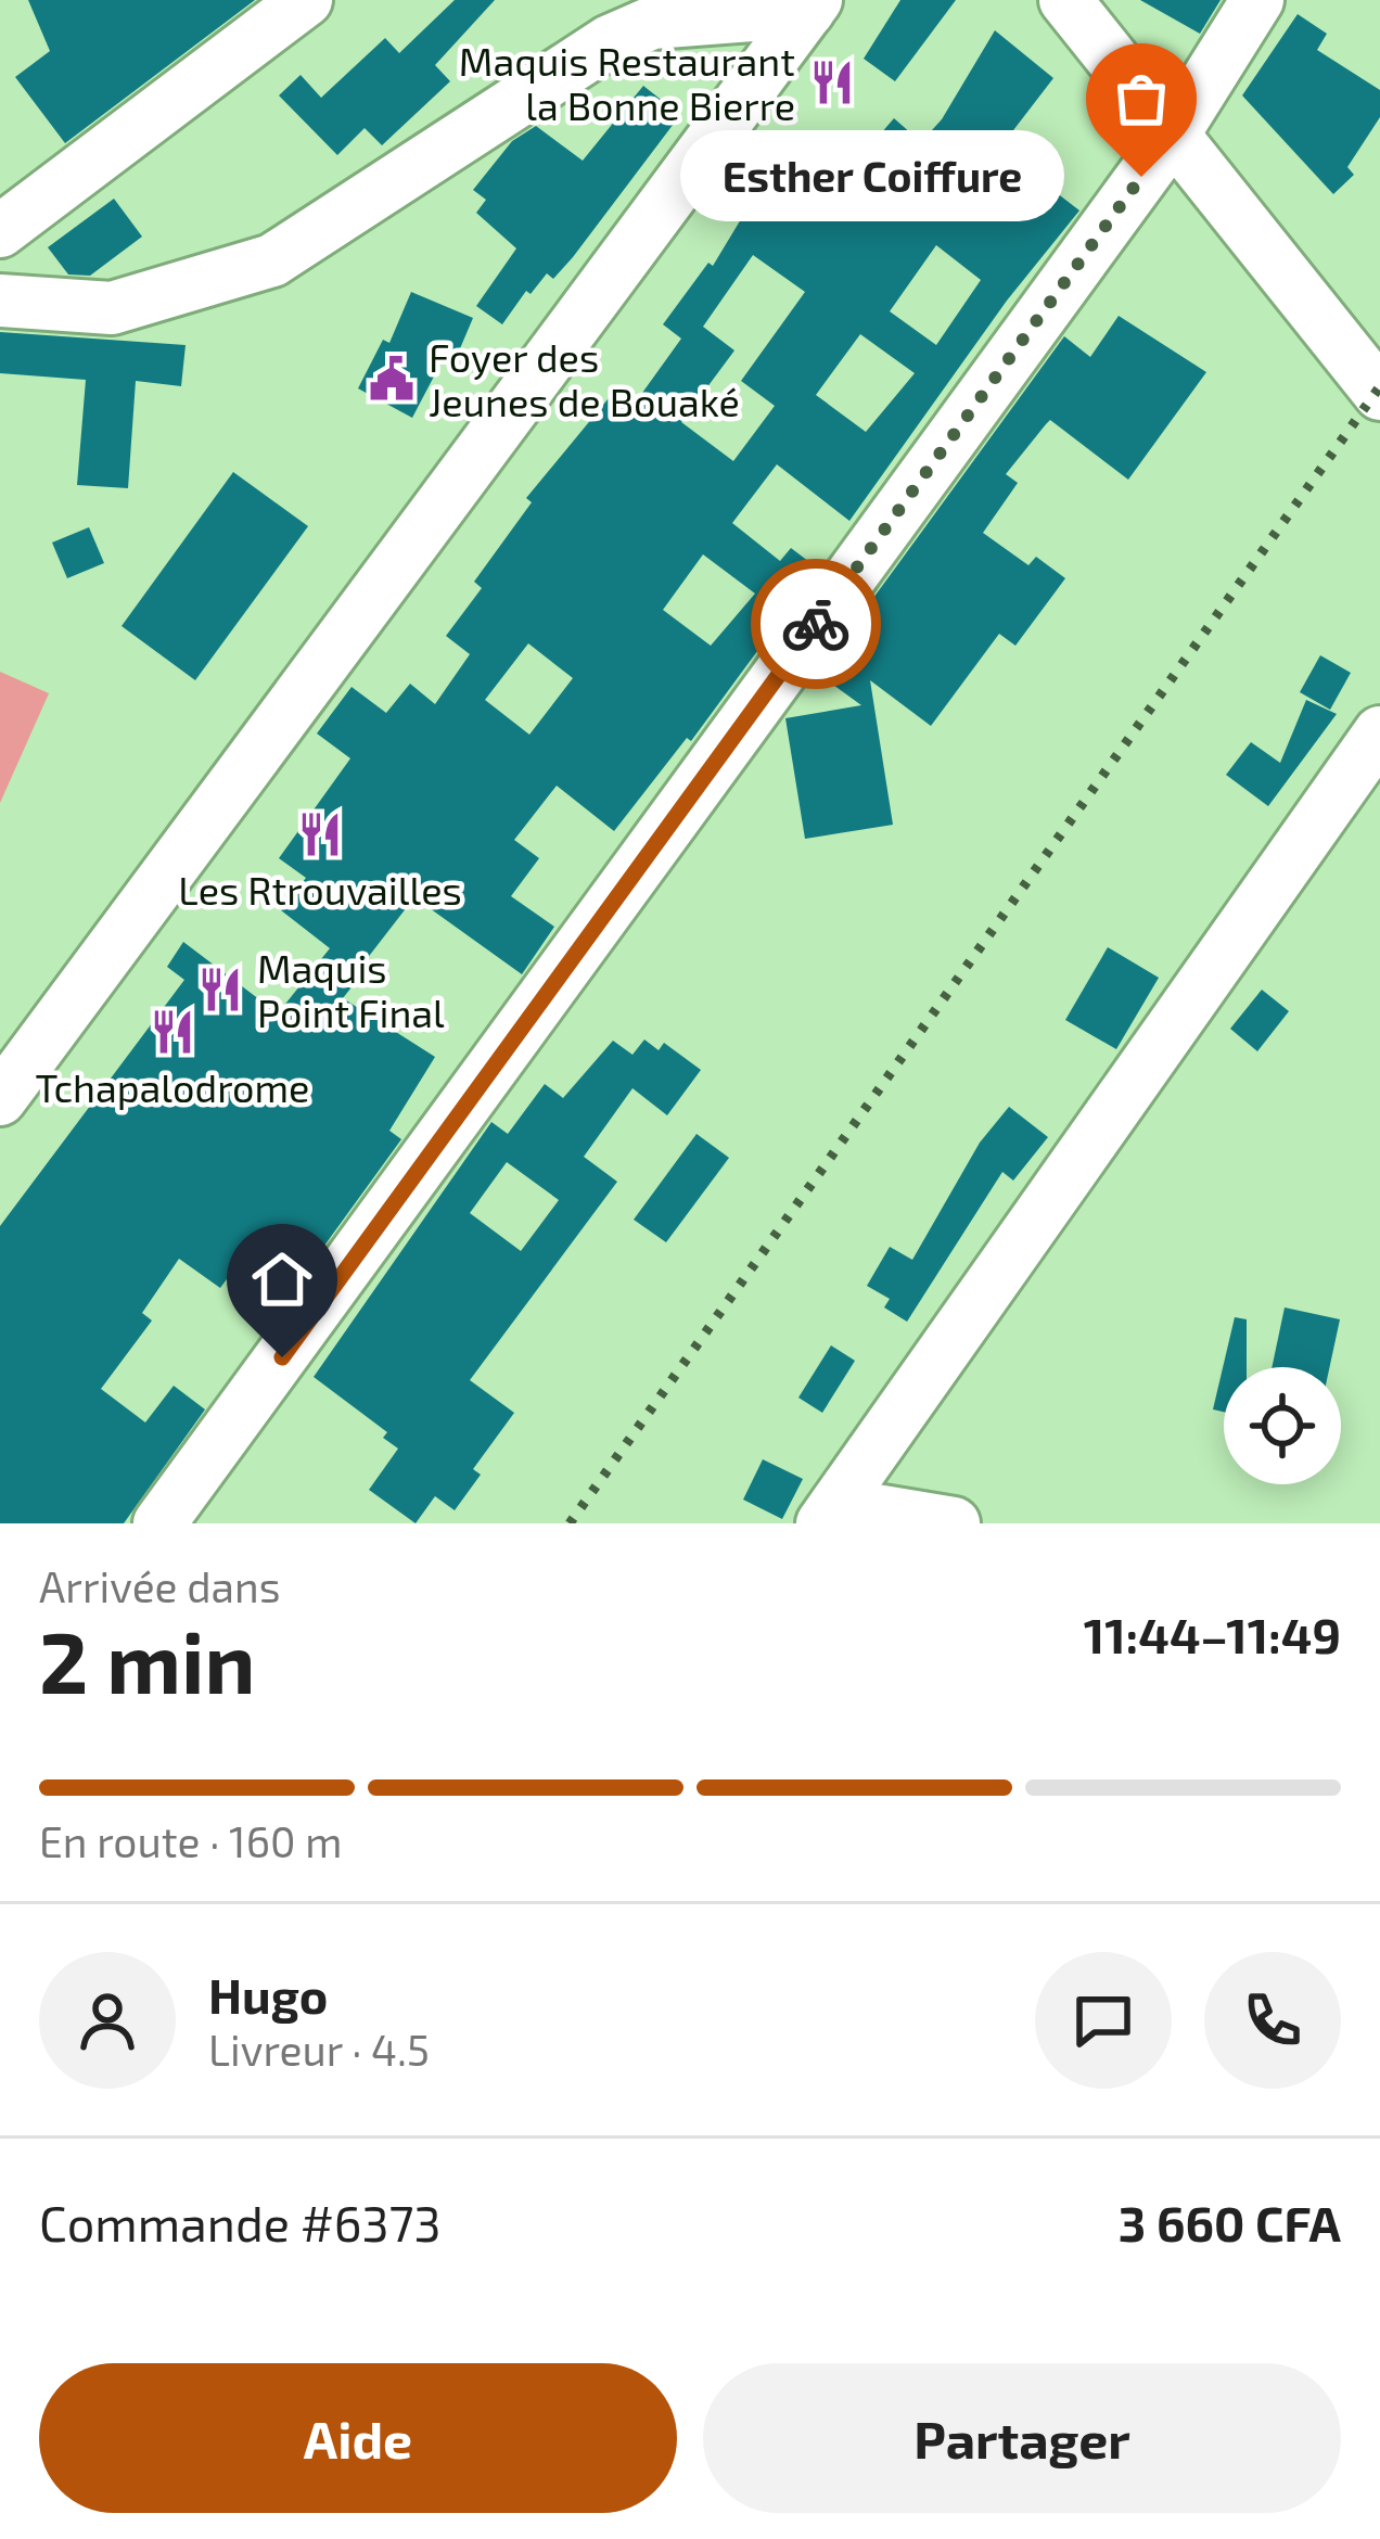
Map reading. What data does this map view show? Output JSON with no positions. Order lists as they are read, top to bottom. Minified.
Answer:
{"places":{"restaurant":["Maquis Restaurant la Bonne Bierre","Les Rtrouvailles","Maquis Point Final","Tchapalodrome"],"other":["Esther Coiffure"],"public building":["Foyer des Jeunes de Bouaké"]},"page":{"bubble":"Esther Coiffure","heading":["2 min","Arrivée dans","11:44–11:49"],"panel":["Hugo","Livreur · 4.5","Commande #6373","3 660 CFA"],"bar":"En route · 160 m","buttons":["Aide","Partager"]}}
